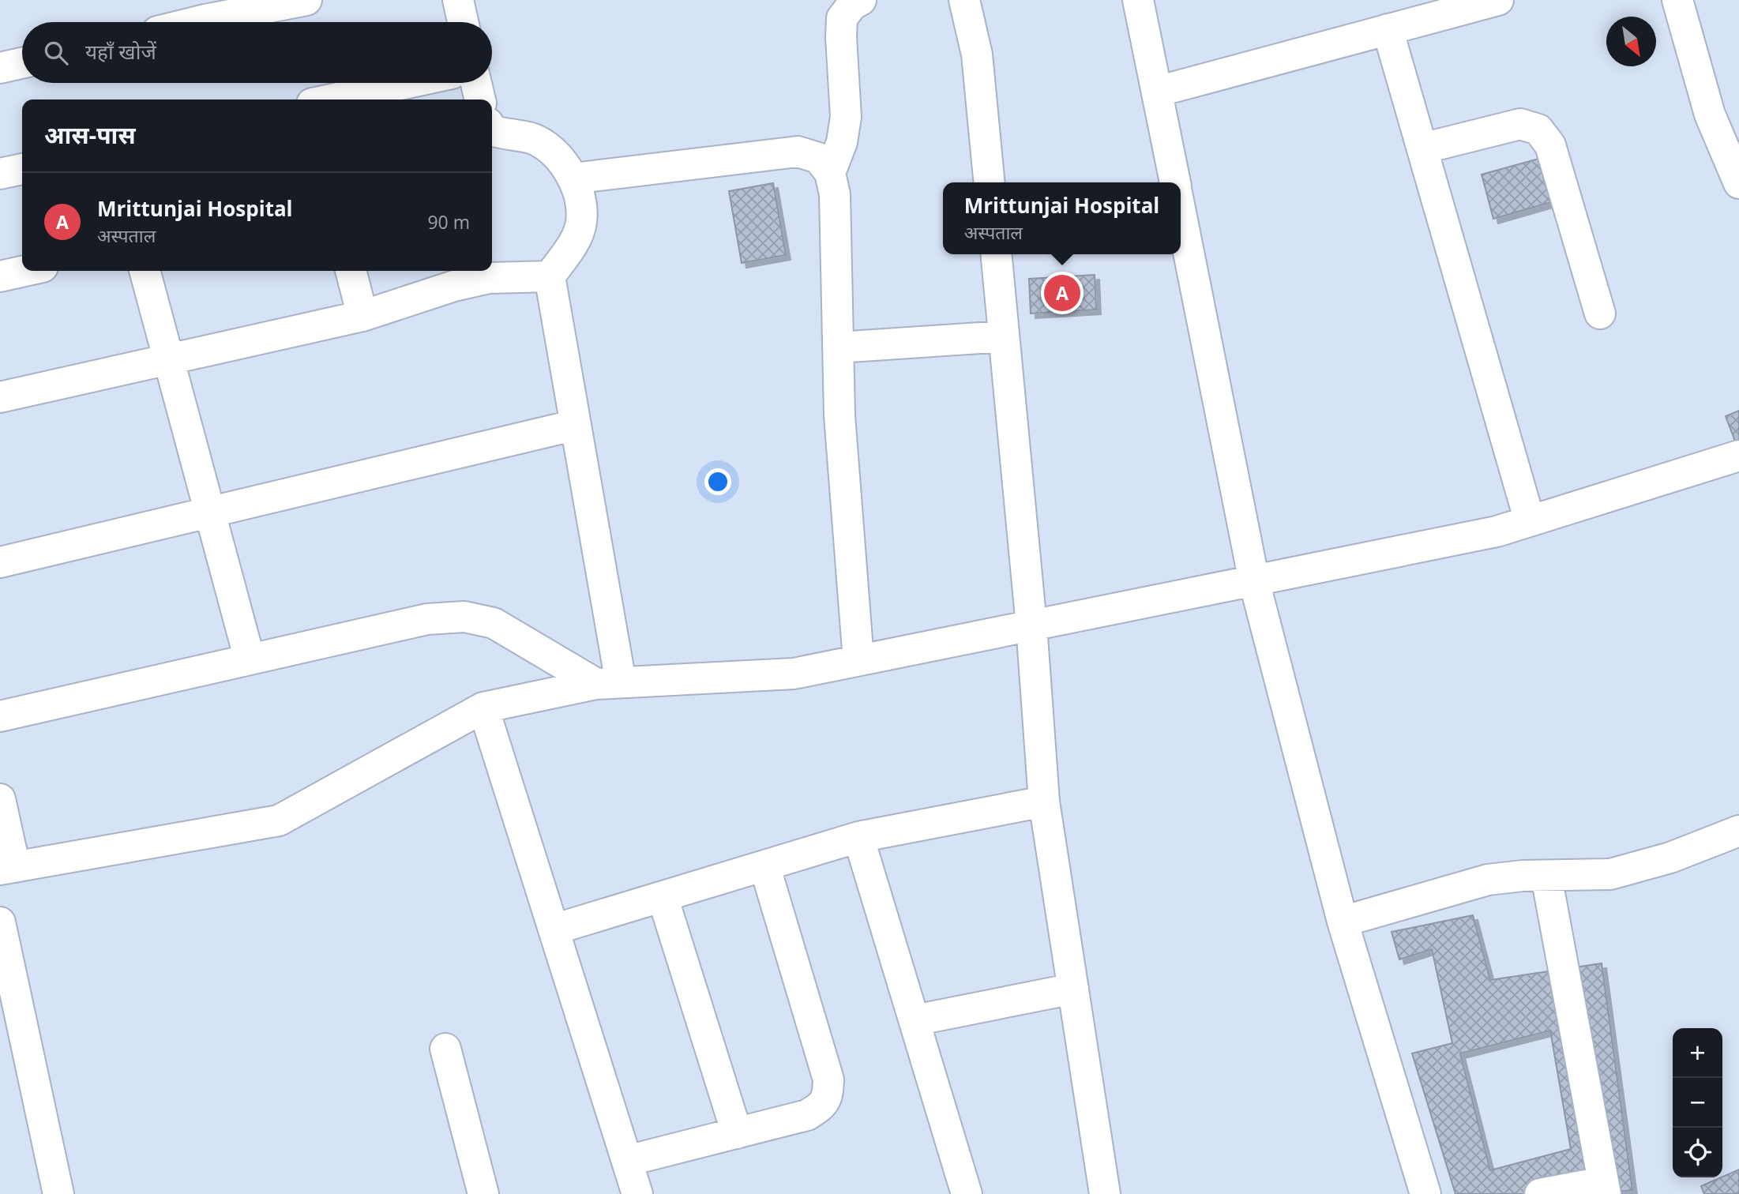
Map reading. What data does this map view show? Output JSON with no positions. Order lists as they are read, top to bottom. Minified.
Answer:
{"north":"bottom right","page":{"search":"यहाँ खोजें","heading":"आस-पास","list":[{"mark":"A","name":"Mrittunjai Hospital","note":"अस्पताल","value":"90 m"}],"popup":["Mrittunjai Hospital","अस्पताल"],"pins":"A","map_buttons":["+","−"]}}
